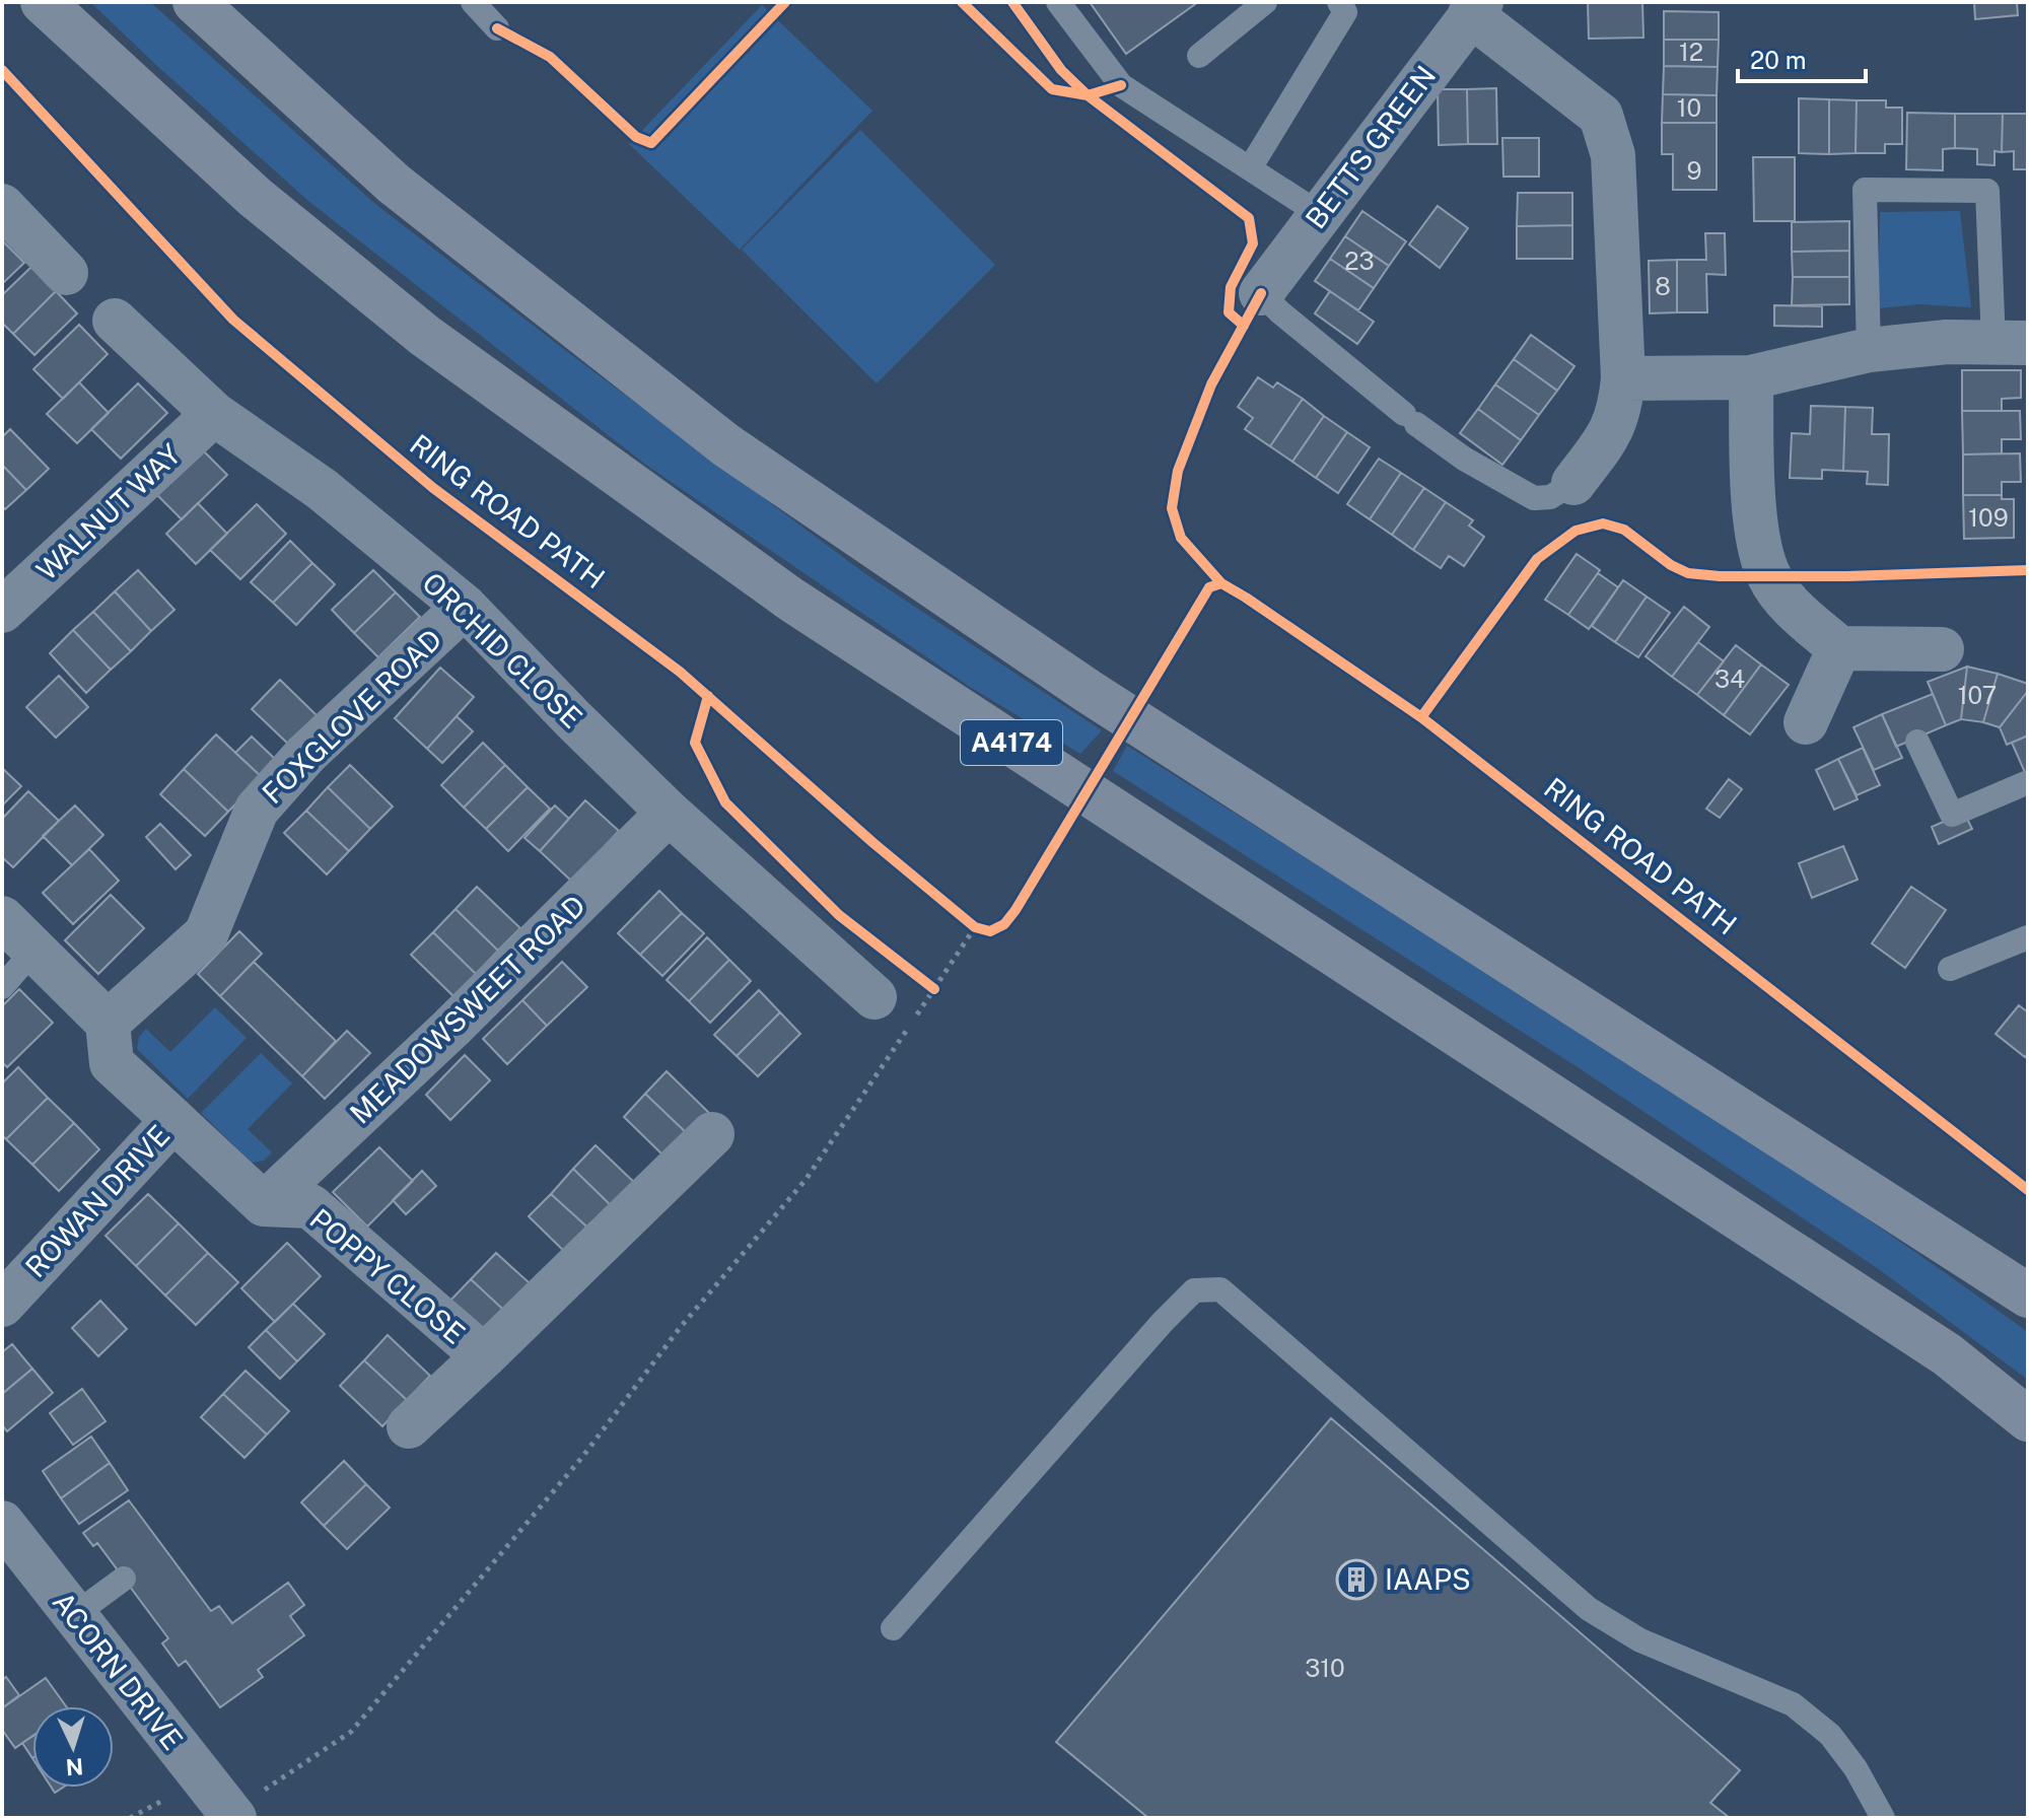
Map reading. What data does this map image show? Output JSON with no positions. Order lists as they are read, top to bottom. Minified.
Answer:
{"streets":{"highway":["A4174"],"street":["BETTS GREEN","WALNUT WAY","ORCHID CLOSE","FOXGLOVE ROAD","MEADOWSWEET ROAD","ROWAN DRIVE","POPPY CLOSE","ACORN DRIVE"],"cycle path":["RING ROAD PATH"]},"crossings":[["WALNUT WAY","ORCHID CLOSE"],["ORCHID CLOSE","FOXGLOVE ROAD"],["ORCHID CLOSE","MEADOWSWEET ROAD"],["FOXGLOVE ROAD","ROWAN DRIVE"],["MEADOWSWEET ROAD","POPPY CLOSE"]],"places":{"building":["IAAPS"]},"house_numbers":["12","10","9","23","8","109","34","107","310"],"scale_bar":"20 m","north":"bottom"}
